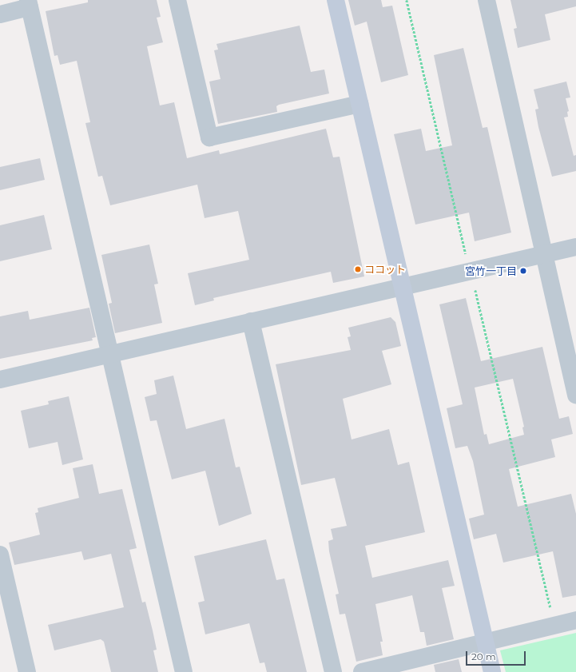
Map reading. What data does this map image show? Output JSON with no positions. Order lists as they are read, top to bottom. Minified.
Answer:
{"places":["ココット","宮竹一丁目"],"scale_bar":"20 m"}
